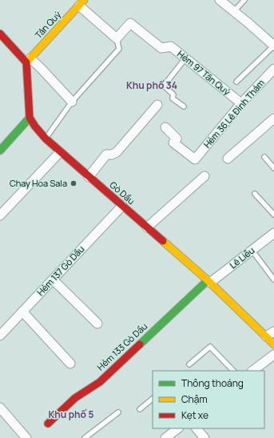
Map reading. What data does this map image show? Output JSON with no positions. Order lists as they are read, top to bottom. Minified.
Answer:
{"streets":{"street":["Tân Quý","Hẻm 97 Tân Quý","Hẻm 36 Lê Đình Thám","Gò Dầu","Lê Liễu","Hẻm 137 Gò Dầu","Hẻm 133 Gò Dầu"]},"crossings":[["Hẻm 97 Tân Quý","Hẻm 36 Lê Đình Thám"],["Gò Dầu","Lê Liễu"],["Gò Dầu","Hẻm 137 Gò Dầu"],["Gò Dầu","Hẻm 133 Gò Dầu"],["Lê Liễu","Hẻm 133 Gò Dầu"]],"districts":["Khu phố 34","Khu phố 5"],"places":["Chay Hoa Sala"],"legend":["Thông thoáng","Chậm","Kẹt xe"]}
